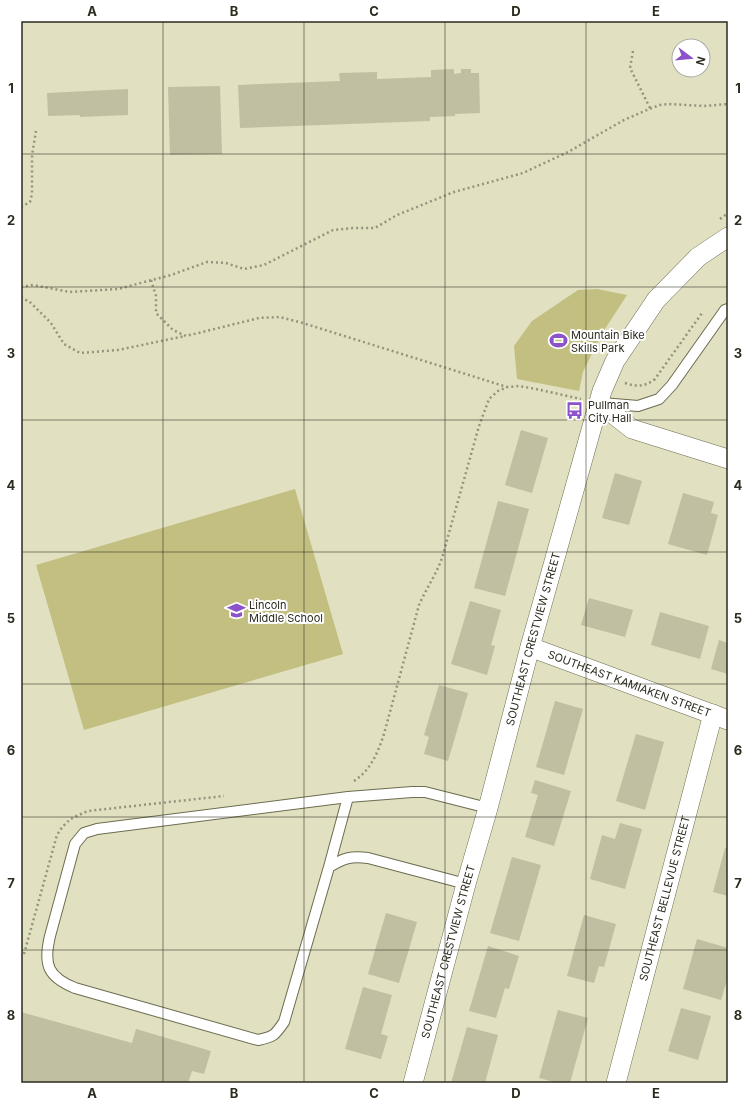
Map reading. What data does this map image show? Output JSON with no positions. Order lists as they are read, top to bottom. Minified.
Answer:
{"streets":{"street":["SOUTHEAST CRESTVIEW STREET","SOUTHEAST KAMIAKEN STREET","SOUTHEAST BELLEVUE STREET"]},"crossings":[["SOUTHEAST CRESTVIEW STREET","SOUTHEAST KAMIAKEN STREET"],["SOUTHEAST KAMIAKEN STREET","SOUTHEAST BELLEVUE STREET"]],"places":{"sports":["Mountain Bike Skills Park"],"bus stop":["Pullman City Hall"],"school or university":["Lincoln Middle School"]},"north":"right","grid":{"columns":["A","B","C","D","E"],"rows":["1","2","3","4","5","6","7","8"]}}
